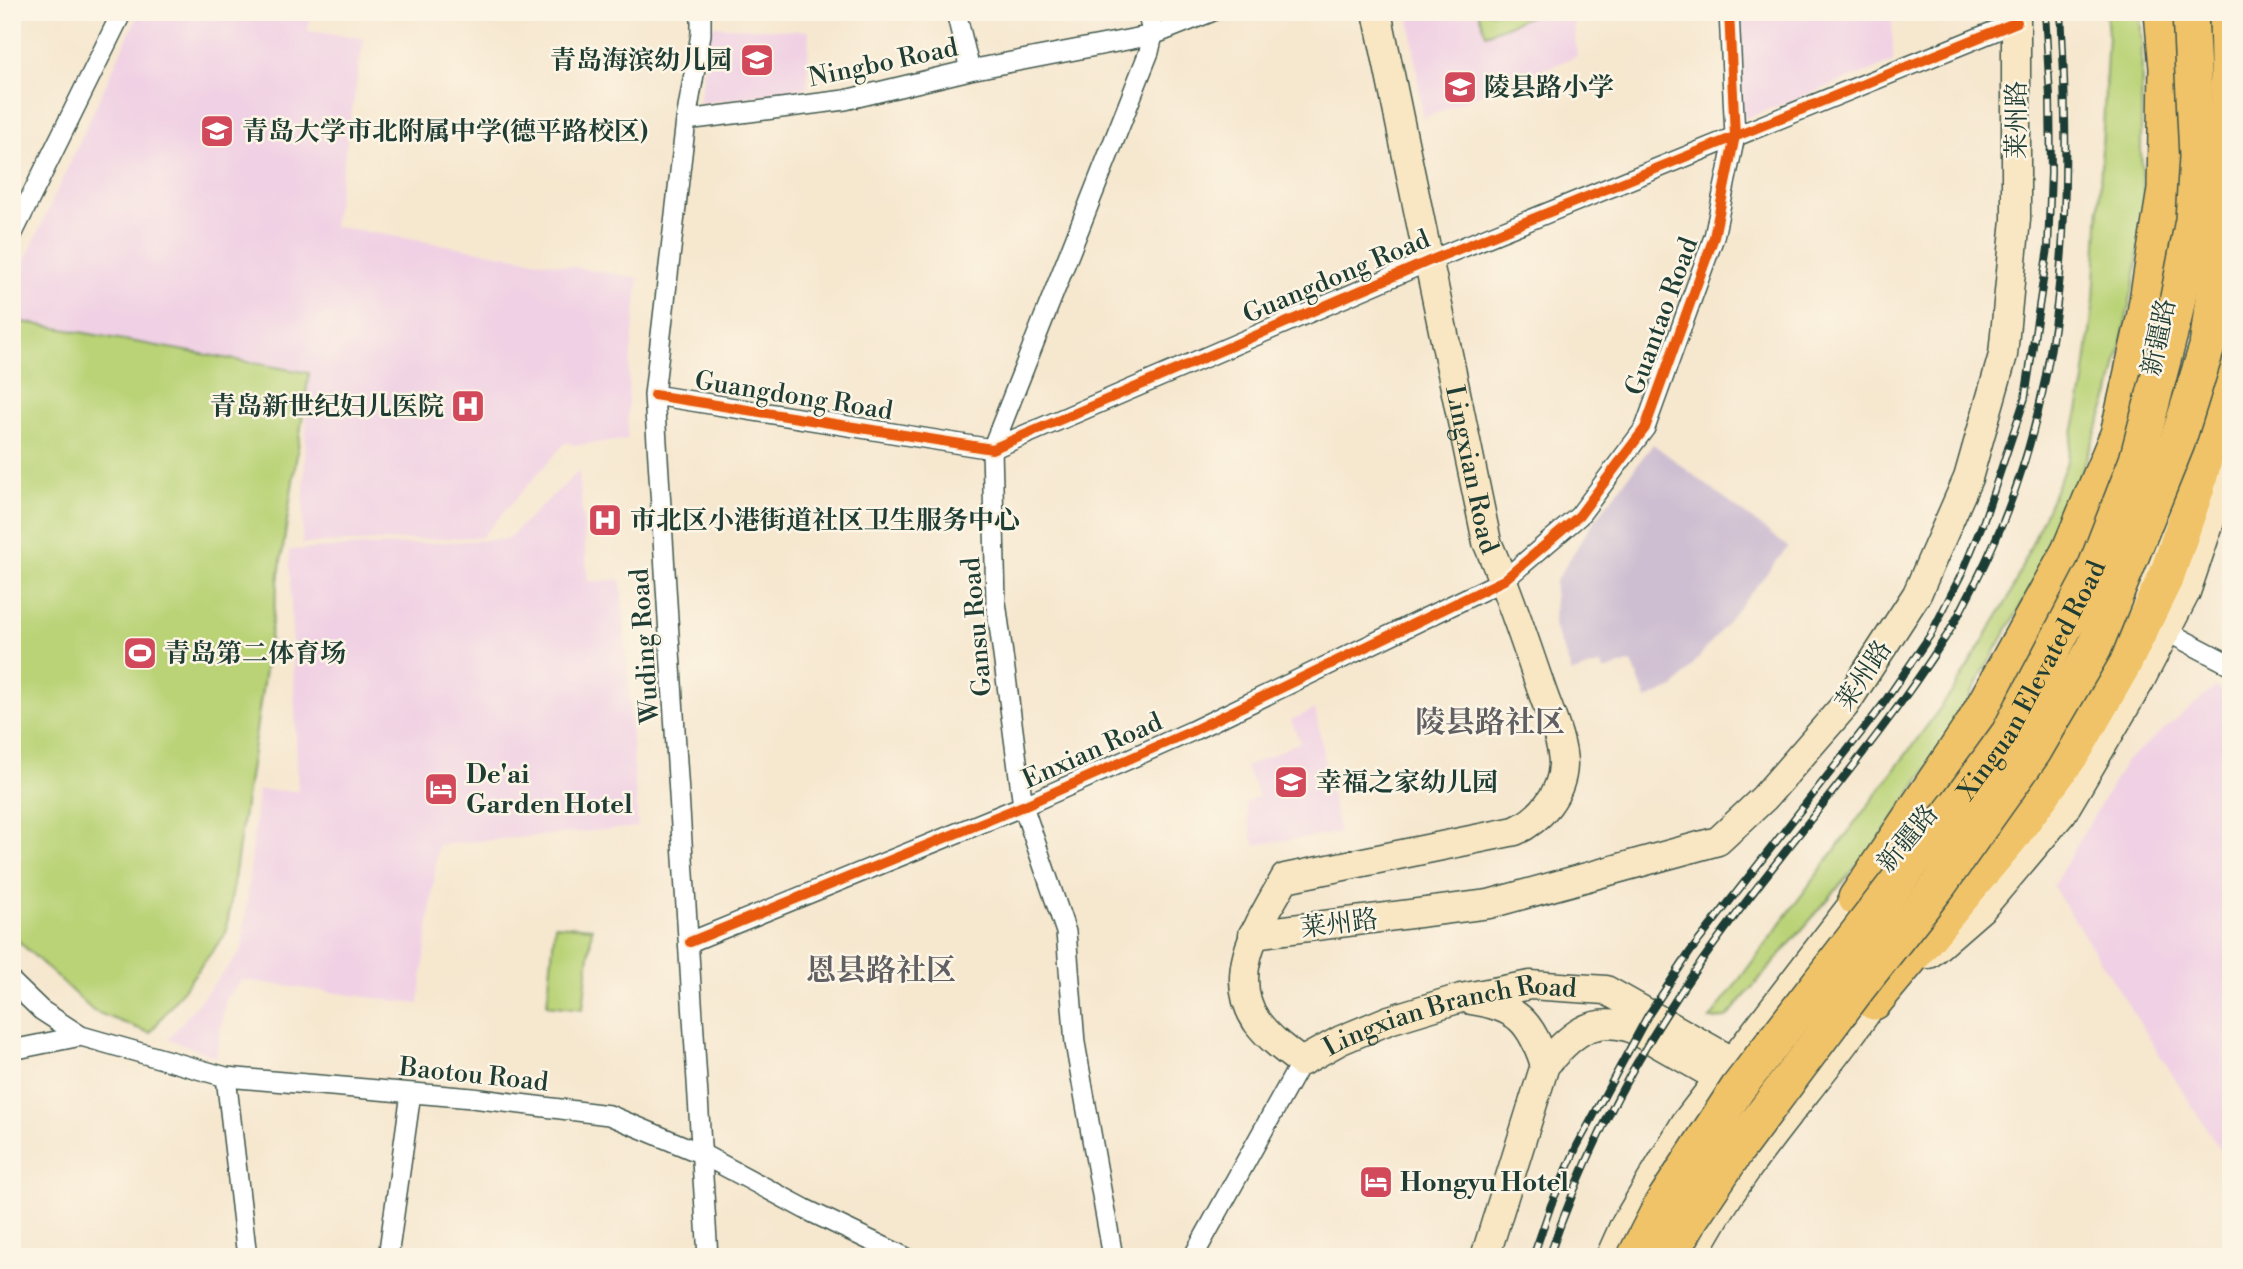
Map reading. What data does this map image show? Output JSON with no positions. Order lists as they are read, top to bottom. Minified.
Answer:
{"streets":{"highway":["Xinguan Elevated Road"],"street":["Ningbo Road","莱州路","Guangdong Road","Guantao Road","新疆路","Lingxian Road","Gansu Road","Wuding Road","Enxian Road","Lingxian Branch Road","Baotou Road"]},"crossings":[["Ningbo Road","Gansu Road"],["Ningbo Road","Wuding Road"],["莱州路","Guangdong Road"],["莱州路","Lingxian Road"],["Guangdong Road","Guantao Road"],["Guangdong Road","Lingxian Road"],["Guangdong Road","Gansu Road"],["Guangdong Road","Wuding Road"],["Guantao Road","Lingxian Road"],["Guantao Road","Enxian Road"],["新疆路","Lingxian Branch Road"],["Lingxian Road","Enxian Road"],["Lingxian Road","Lingxian Branch Road"],["Gansu Road","Enxian Road"],["Wuding Road","Enxian Road"],["Wuding Road","Baotou Road"]],"districts":["陵县路社区","恩县路社区"],"places":{"school or university":["青岛海滨幼儿园","陵县路小学","青岛大学市北附属中学(德平路校区)","幸福之家幼儿园"],"hospital":["青岛新世纪妇儿医院","市北区小港街道社区卫生服务中心"],"sports":["青岛第二体育场"],"hotel":["De'ai Garden Hotel","Hongyu Hotel"]}}
